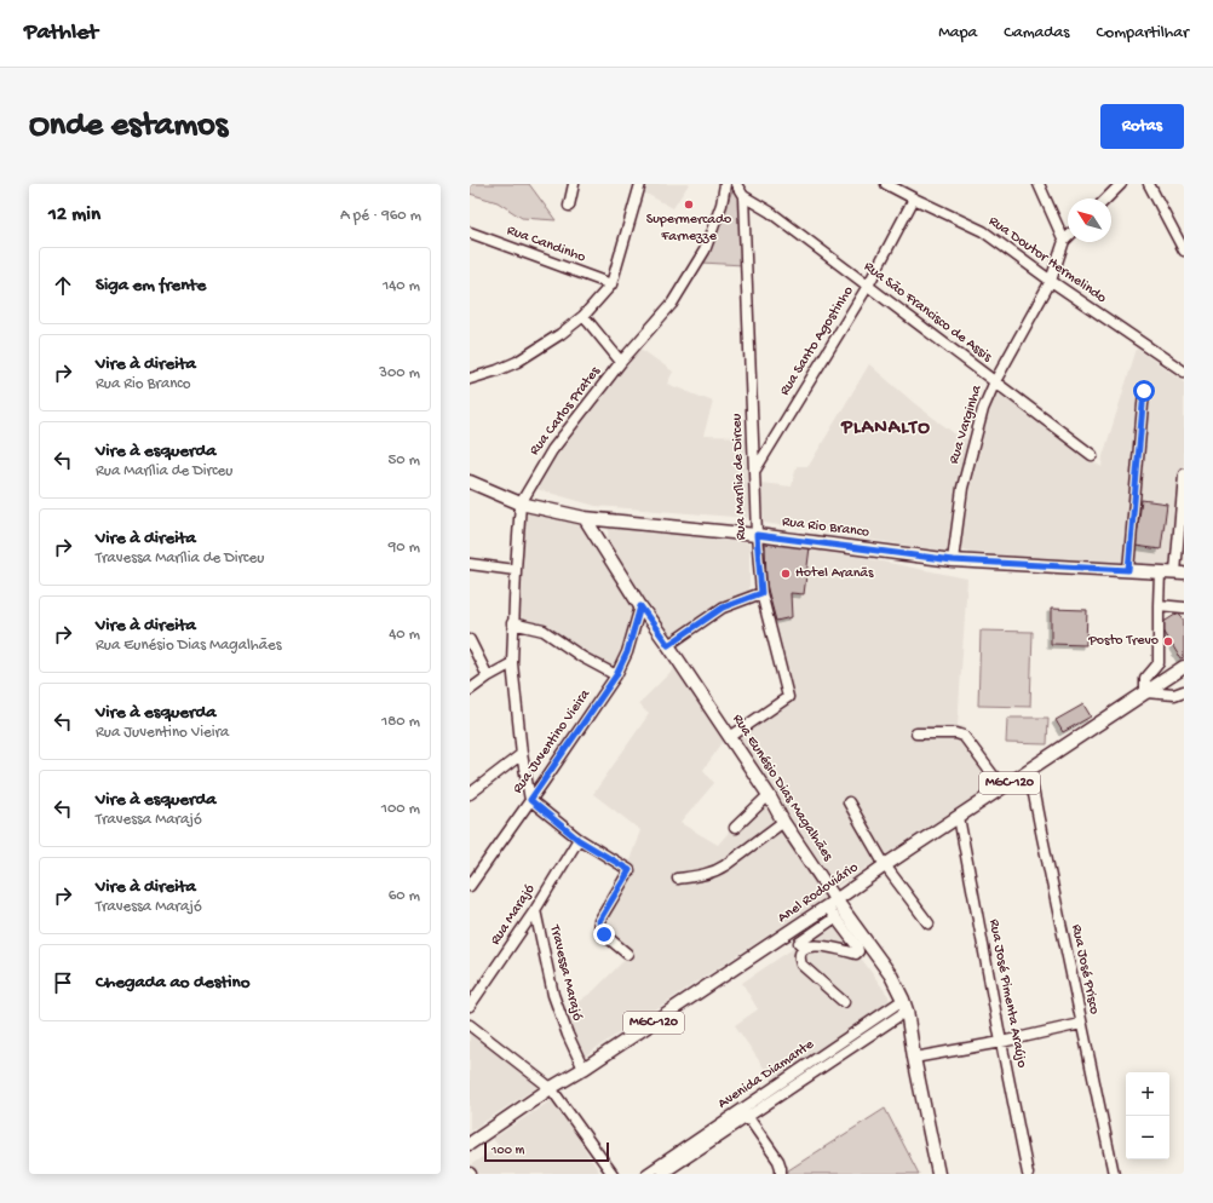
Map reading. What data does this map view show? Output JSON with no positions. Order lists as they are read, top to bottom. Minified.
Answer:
{"streets":{"main road":["Rua Rio Branco","MGC-120","Rua Eunésio Dias Magalhães","Anel Rodoviário"],"street":["Rua Candinho","Rua Doutor Hermelindo","Rua São Francisco de Assis","Rua Santo Agostinho","Rua Carlos Prates","Rua Varginha","Rua Marília de Dirceu","Rua Juventino Vieira","Rua Marajó","Rua José Prisco","Travessa Marajó","Rua José Pimenta Araújo","Avenida Diamante"]},"crossings":[["Rua Doutor Hermelindo","Rua Santo Agostinho"],["Rua Doutor Hermelindo","Rua Varginha"],["Rua São Francisco de Assis","Rua Santo Agostinho"],["Rua São Francisco de Assis","Rua Varginha"],["Rua São Francisco de Assis","Rua Marília de Dirceu"],["Rua Santo Agostinho","Rua Marília de Dirceu"],["Rua Carlos Prates","Rua Rio Branco"],["Rua Carlos Prates","Rua Juventino Vieira"],["Rua Varginha","Rua Rio Branco"],["Rua Marília de Dirceu","Rua Rio Branco"],["Rua Marília de Dirceu","Rua Eunésio Dias Magalhães"],["Rua Rio Branco","Rua Eunésio Dias Magalhães"],["Rua Juventino Vieira","Rua Eunésio Dias Magalhães"],["Rua Eunésio Dias Magalhães","Anel Rodoviário"],["Rua Eunésio Dias Magalhães","Avenida Diamante"],["Anel Rodoviário","Rua José Prisco"],["Anel Rodoviário","Travessa Marajó"],["Anel Rodoviário","Rua José Pimenta Araújo"],["Rua Marajó","Travessa Marajó"]],"districts":["PLANALTO"],"places":["Supermercado Farnezze","Hotel Aranãs","Posto Trevo"],"scale_bar":"100 m","north":"top left","page":{"header":"Pathlet","nav":["Mapa","Camadas","Compartilhar"],"buttons":"Rotas","title":"Onde estamos","heading":["12 min","A pé · 960 m"],"list":[["Siga em frente","140 m"],["Vire à direita","Rua Rio Branco","300 m"],["Vire à esquerda","Rua Marília de Dirceu","50 m"],["Vire à direita","Travessa Marília de Dirceu","90 m"],["Vire à direita","Rua Eunésio Dias Magalhães","40 m"],["Vire à esquerda","Rua Juventino Vieira","180 m"],["Vire à esquerda","Travessa Marajó","100 m"],["Vire à direita","Travessa Marajó","60 m"],"Chegada ao destino"],"map_buttons":["+","−"],"scale":"100 m"}}
